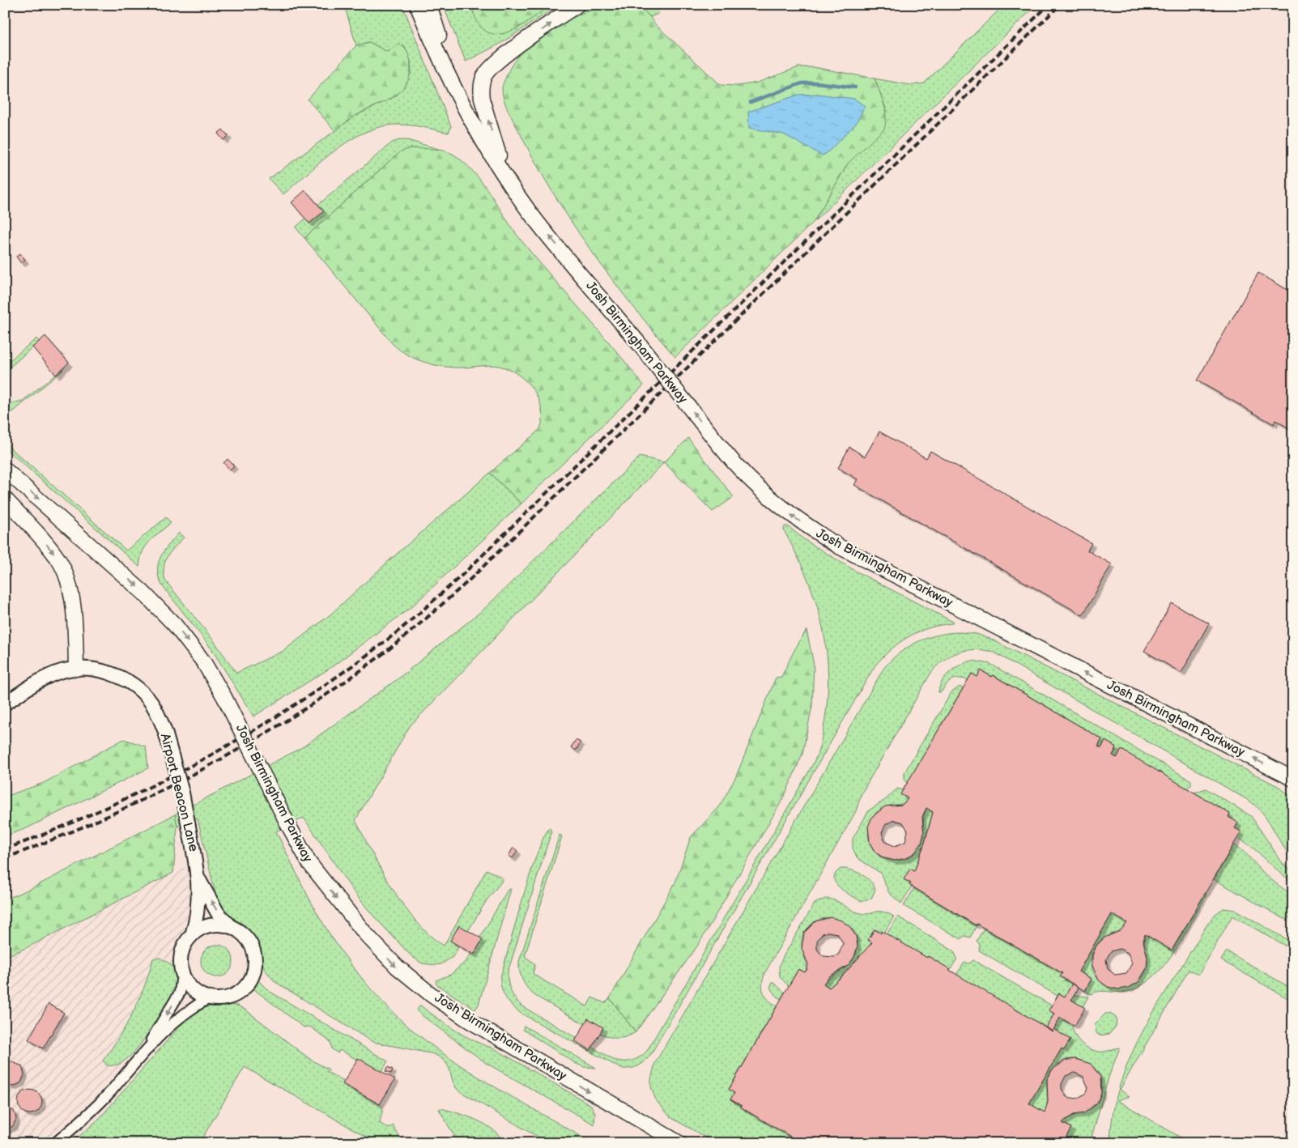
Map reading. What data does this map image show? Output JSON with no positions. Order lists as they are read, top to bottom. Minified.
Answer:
{"streets":{"main road":["Josh Birmingham Parkway"],"street":["Airport Beacon Lane"]}}
